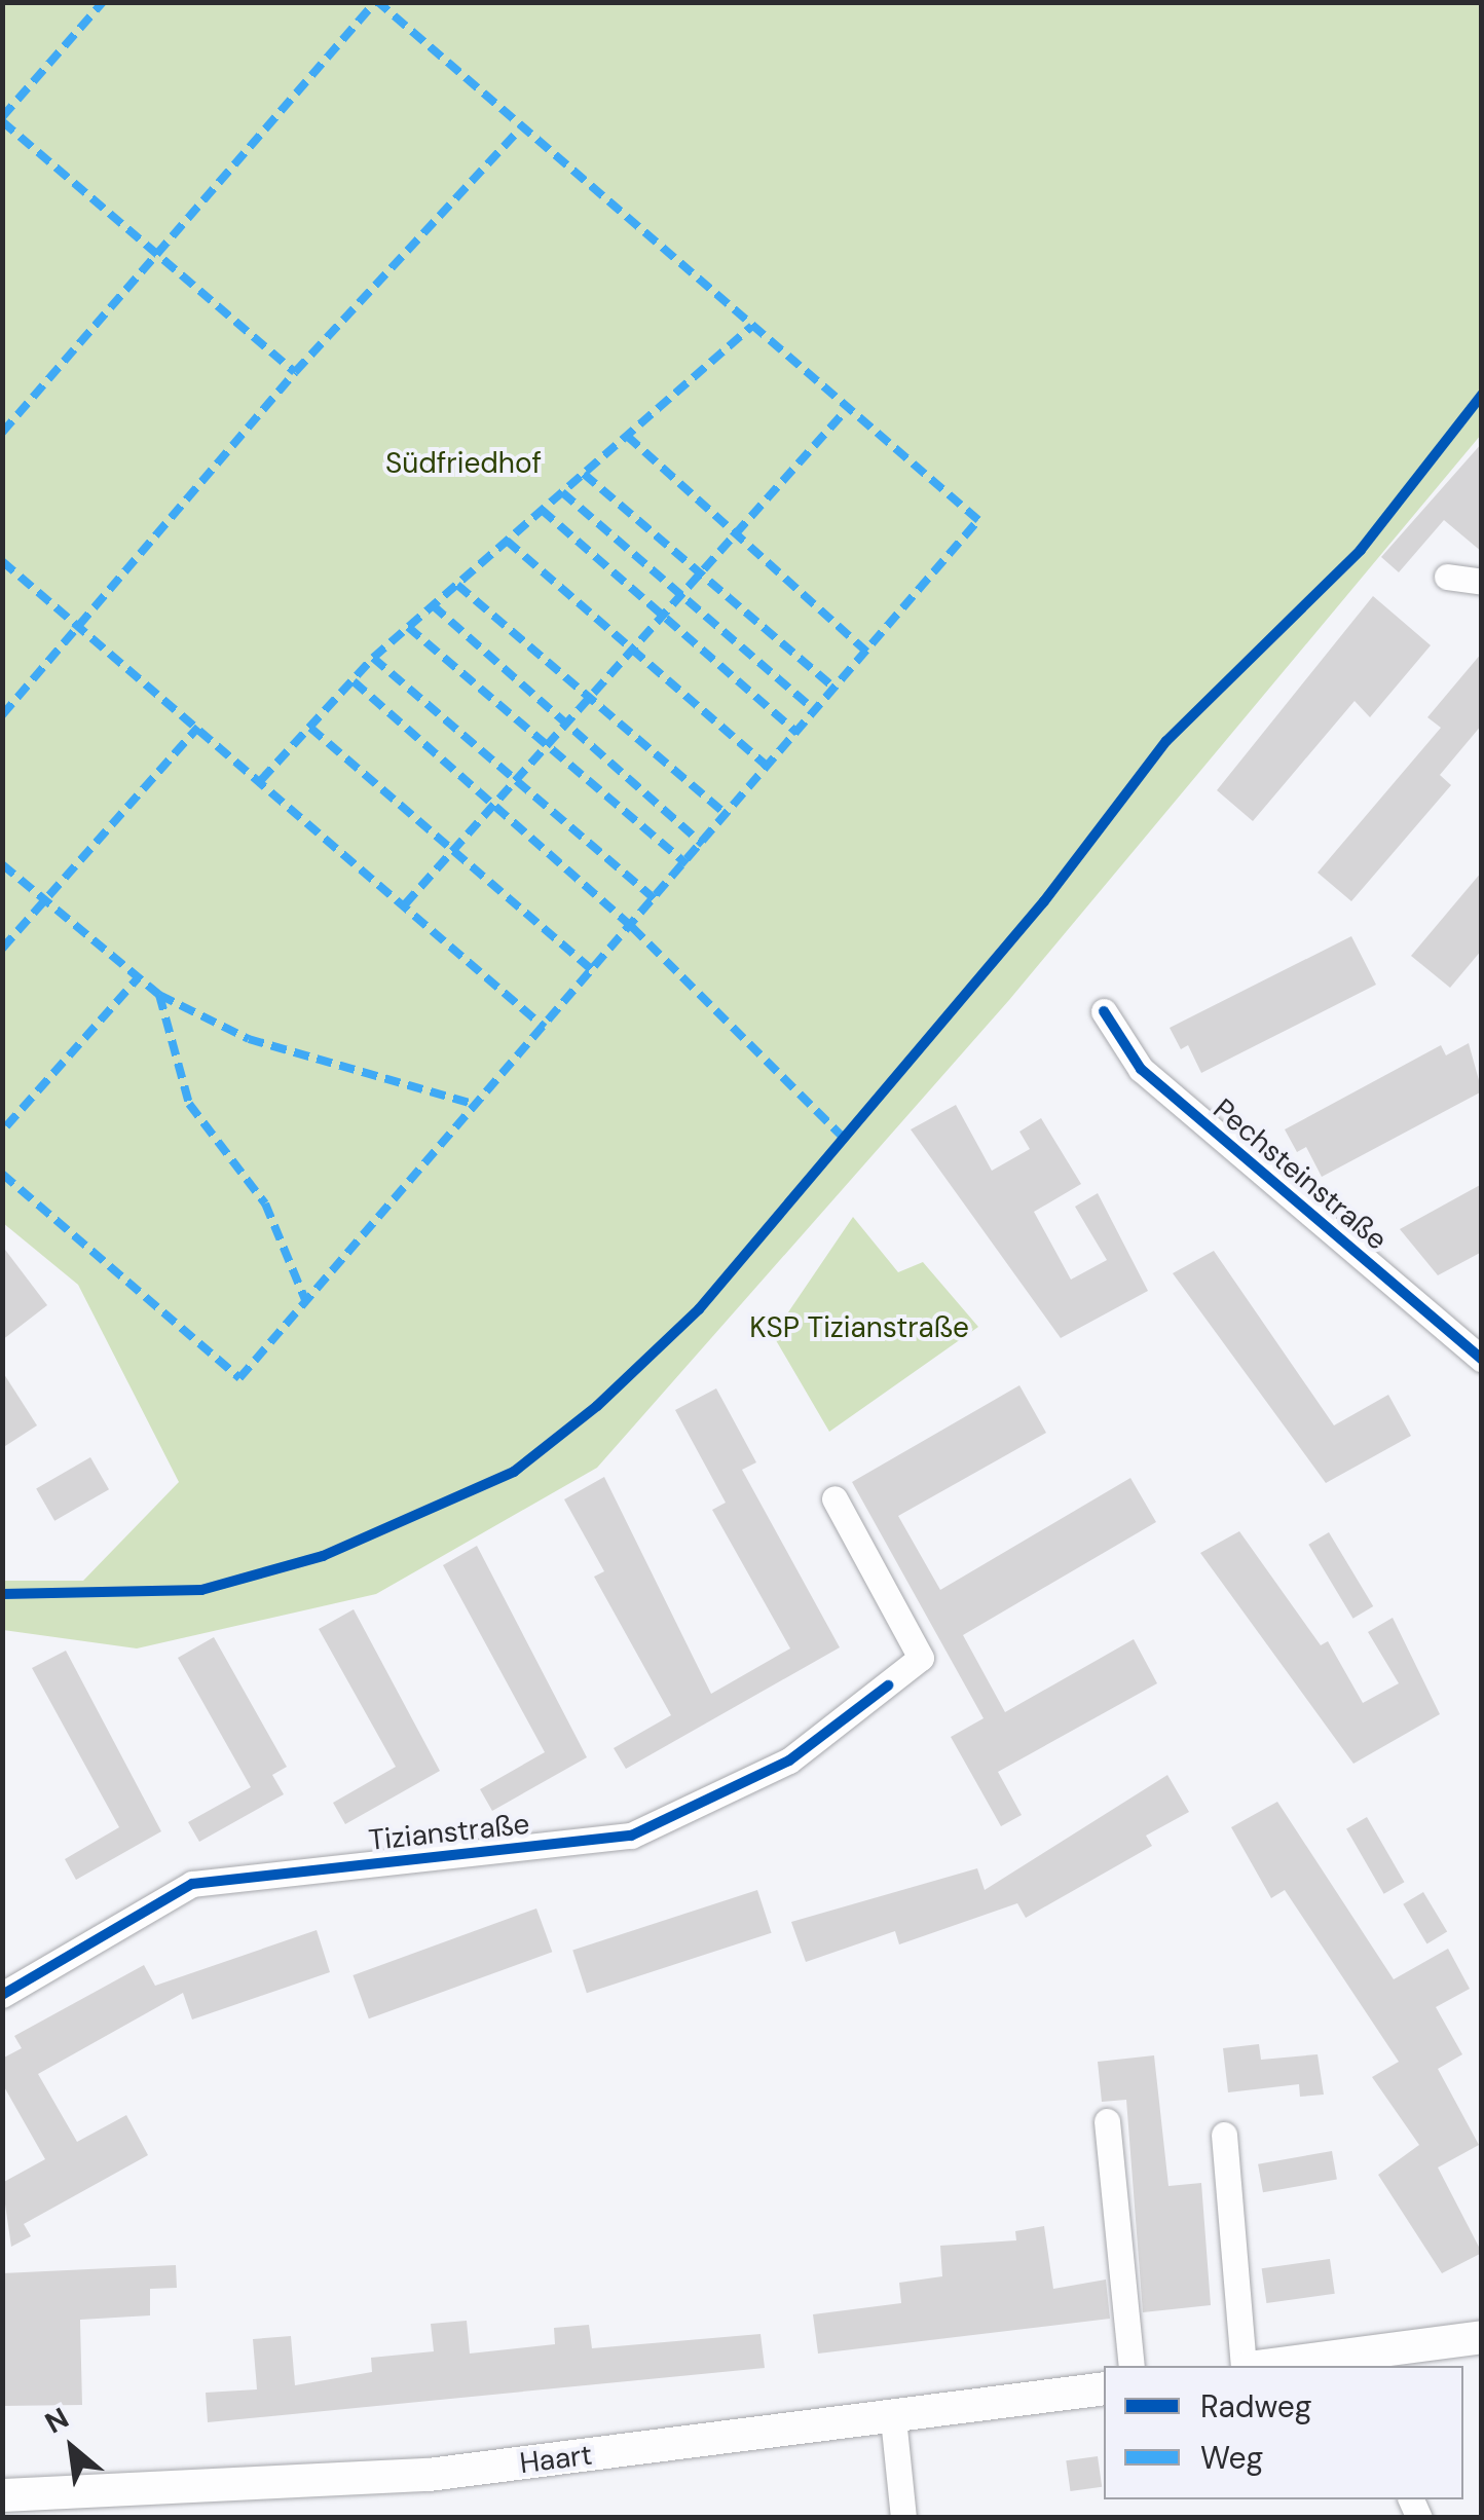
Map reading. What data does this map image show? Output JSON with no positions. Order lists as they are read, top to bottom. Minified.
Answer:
{"streets":{"main road":["Haart"],"street":["Pechsteinstraße","Tizianstraße"]},"parks":["Südfriedhof","KSP Tizianstraße"],"legend":["Radweg","Weg"],"north":"top left"}
